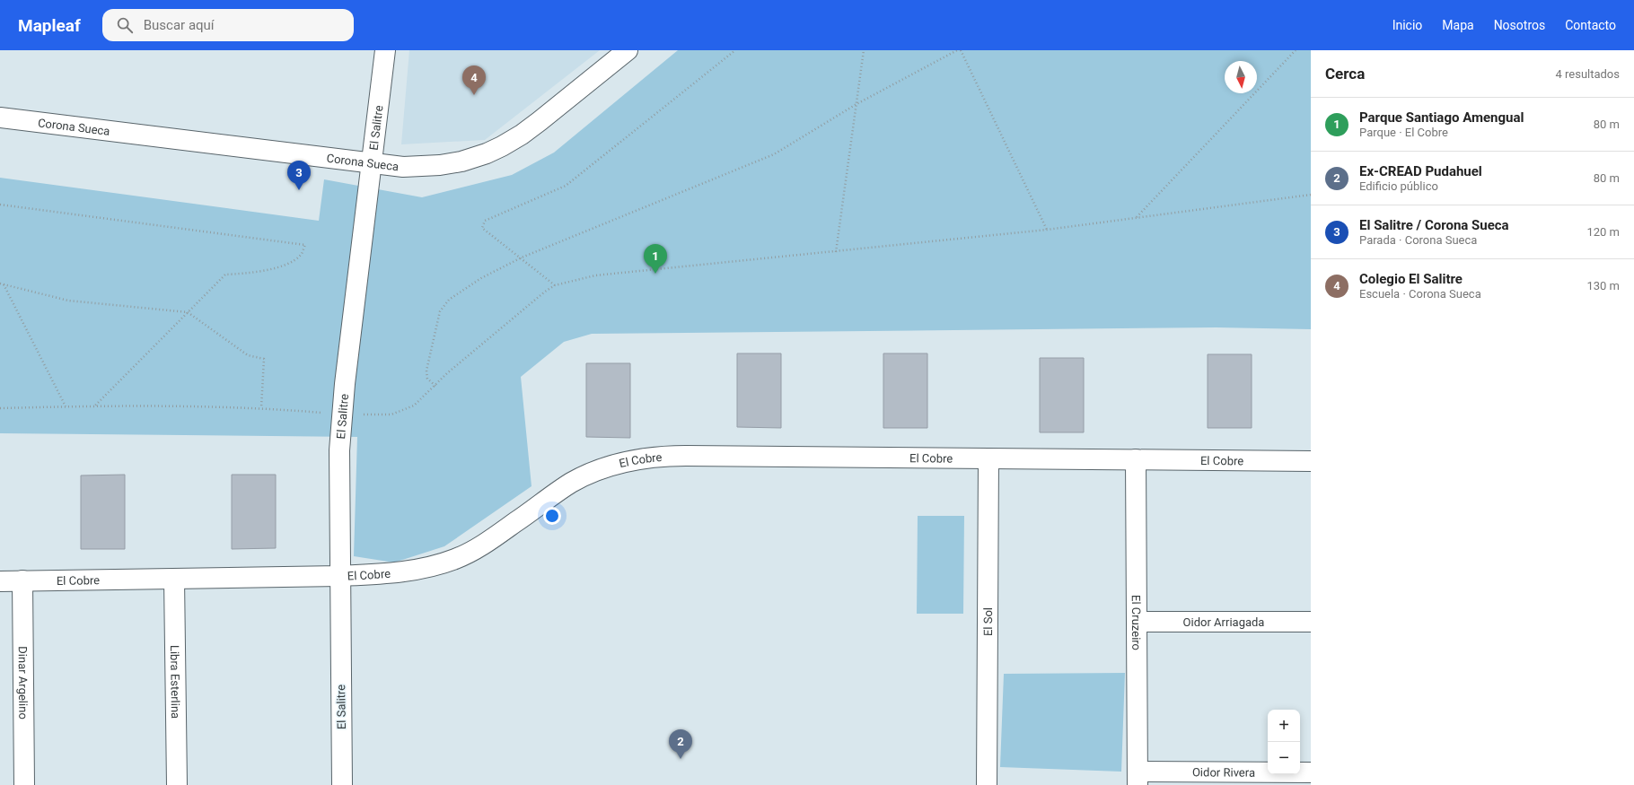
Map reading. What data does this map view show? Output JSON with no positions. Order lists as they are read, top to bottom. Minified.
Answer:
{"streets":{"street":["Corona Sueca","El Salitre","El Cobre","El Sol","Oidor Arriagada","El Cruzeiro","Libra Esterlina","Dinar Argelino","Oidor Rivera"]},"crossings":[["Corona Sueca","El Salitre"],["El Salitre","El Cobre"],["El Cobre","El Sol"],["El Cobre","El Cruzeiro"],["El Cobre","Libra Esterlina"],["El Cobre","Dinar Argelino"],["Oidor Arriagada","El Cruzeiro"],["El Cruzeiro","Oidor Rivera"]],"north":"bottom","page":{"header":"Mapleaf","search":"Buscar aquí","nav":["Inicio","Mapa","Nosotros","Contacto"],"heading":["Cerca","4 resultados"],"pins":["4","3","1","2"],"list":[{"mark":"1","name":"Parque Santiago Amengual","note":"Parque · El Cobre","value":"80 m"},{"mark":"2","name":"Ex-CREAD Pudahuel","note":"Edificio público","value":"80 m"},{"mark":"3","name":"El Salitre / Corona Sueca","note":"Parada · Corona Sueca","value":"120 m"},{"mark":"4","name":"Colegio El Salitre","note":"Escuela · Corona Sueca","value":"130 m"}],"map_buttons":["+","−"]}}
